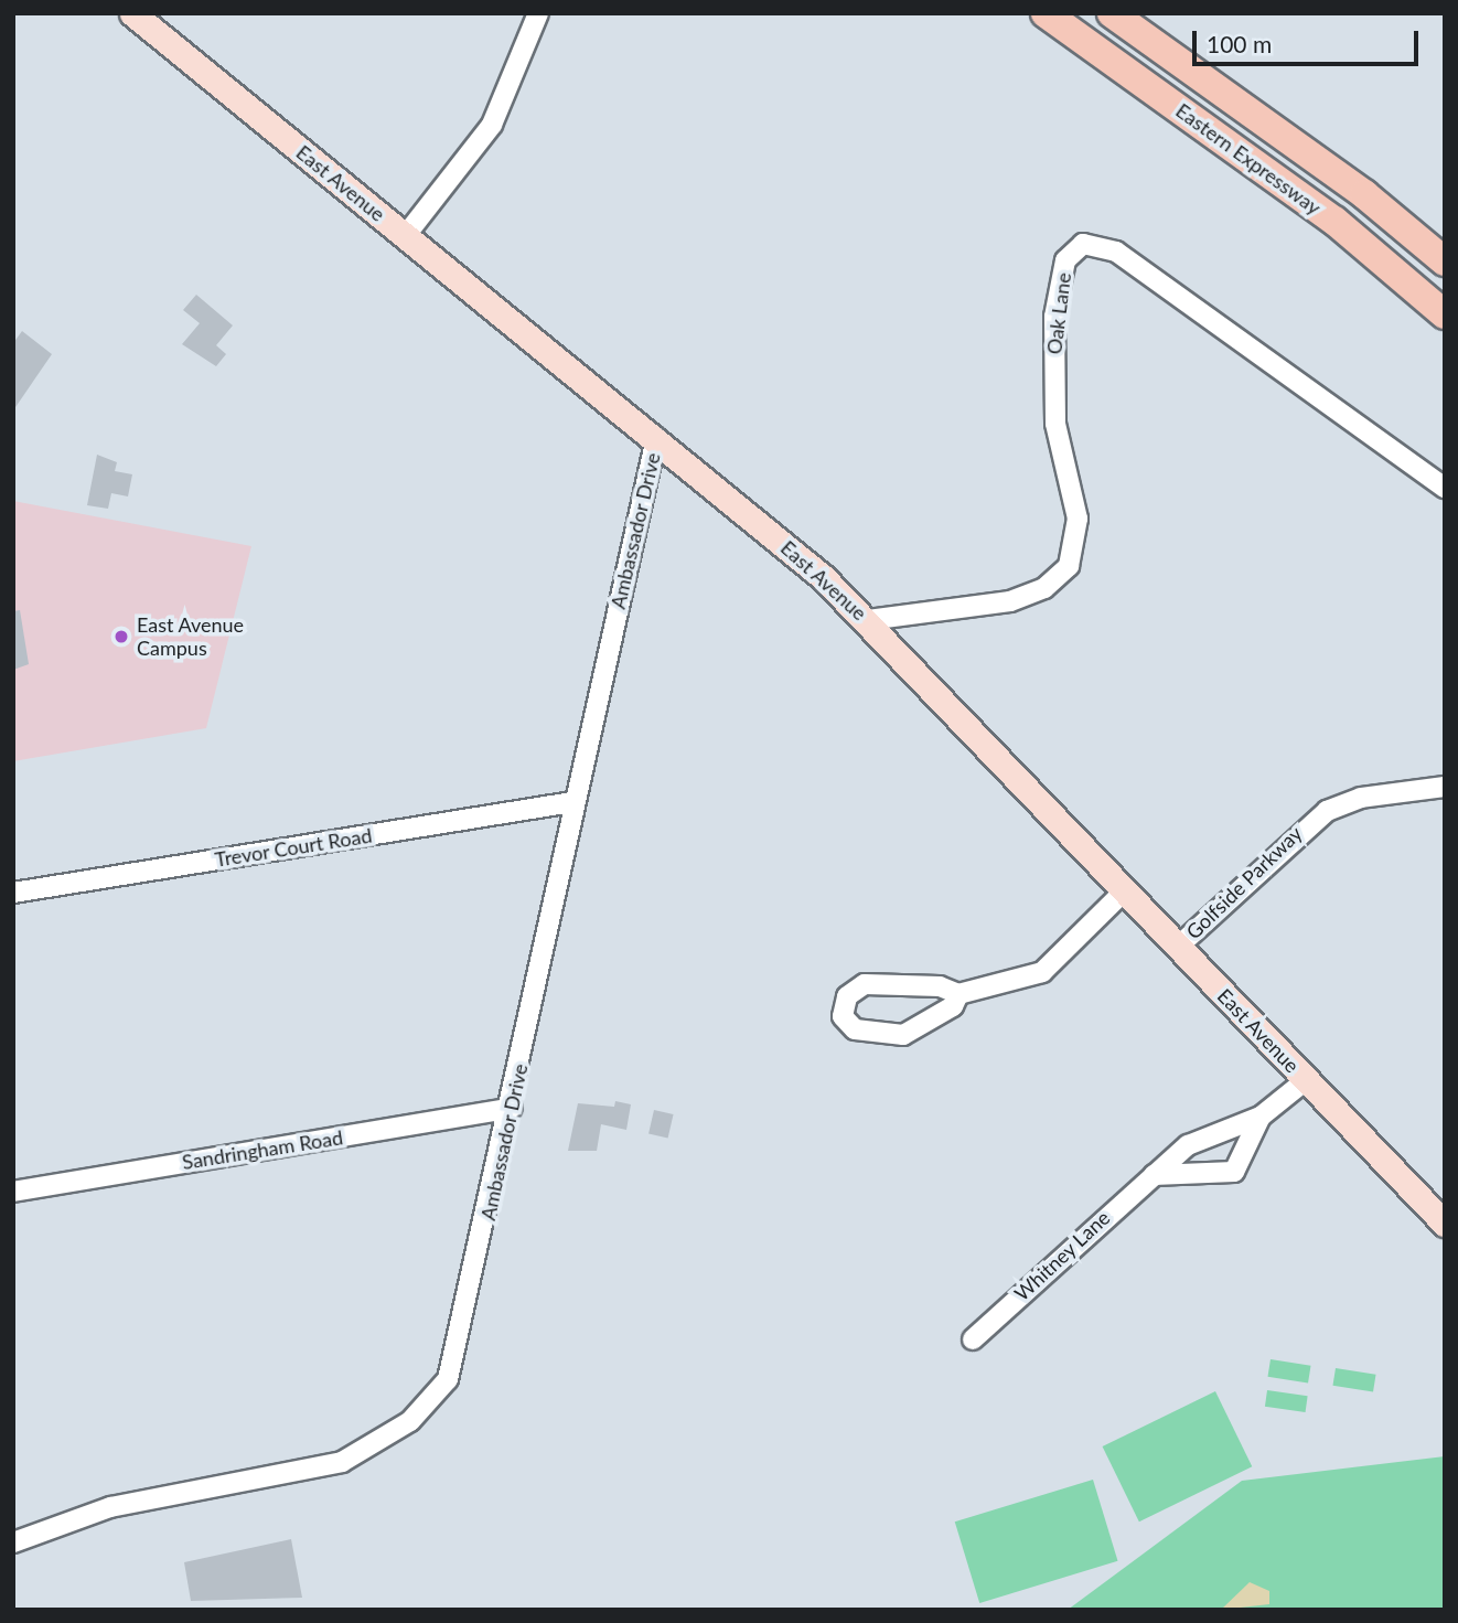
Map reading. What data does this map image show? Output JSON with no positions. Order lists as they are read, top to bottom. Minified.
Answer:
{"streets":{"highway":["Eastern Expressway"],"main road":["East Avenue"],"street":["Oak Lane","Ambassador Drive","Trevor Court Road","Golfside Parkway","Sandringham Road","Whitney Lane"]},"crossings":[["East Avenue","Oak Lane"],["East Avenue","Ambassador Drive"],["East Avenue","Golfside Parkway"],["East Avenue","Whitney Lane"],["Ambassador Drive","Trevor Court Road"],["Ambassador Drive","Sandringham Road"]],"places":["East Avenue Campus"],"scale_bar":"100 m"}
